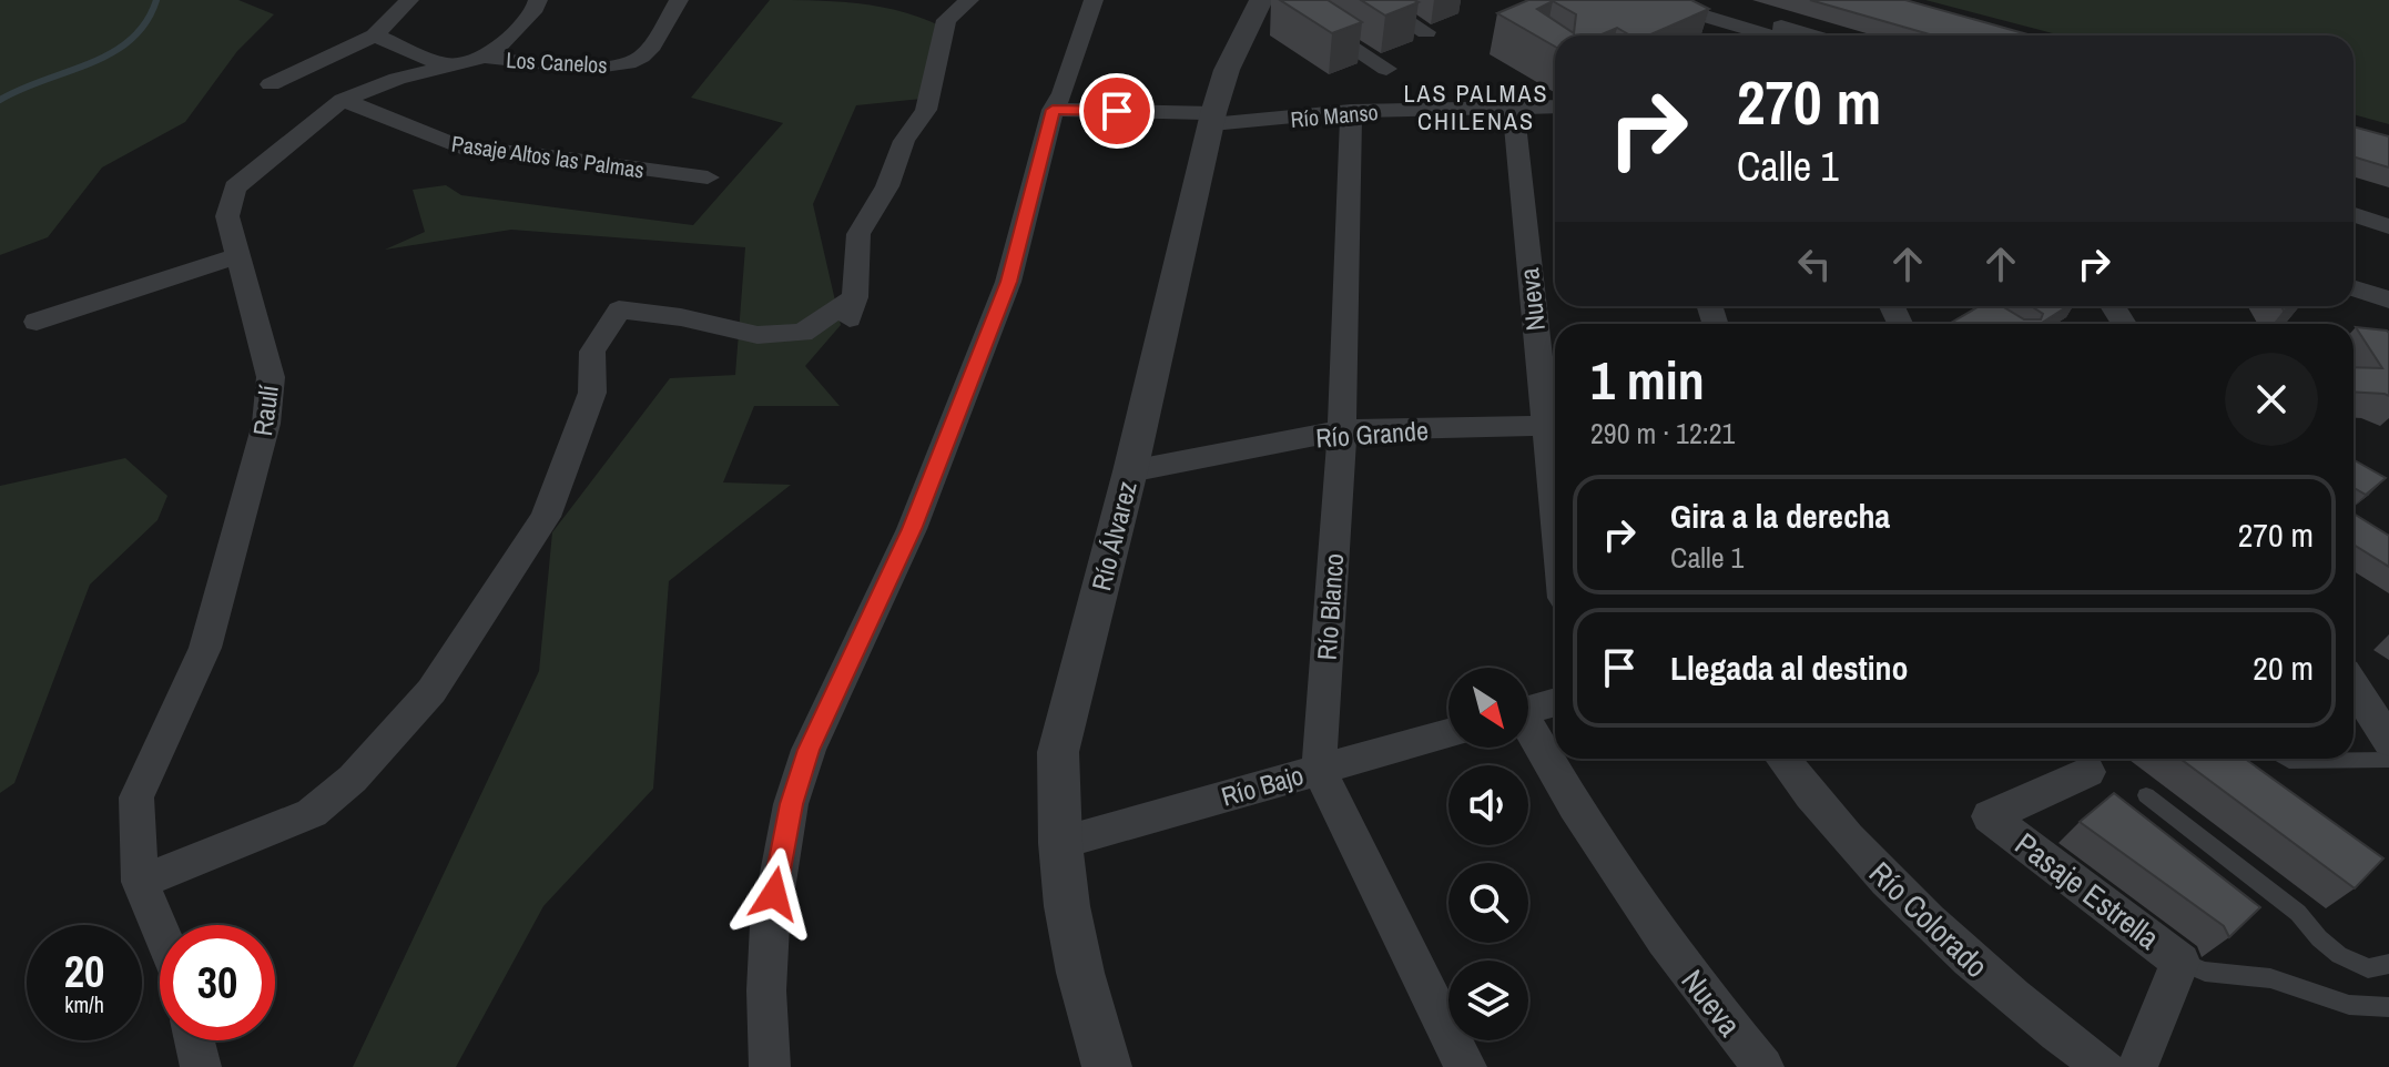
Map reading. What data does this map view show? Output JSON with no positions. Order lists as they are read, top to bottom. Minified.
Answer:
{"streets":{"street":["Los Canelos","Río Manso","Pasaje Altos las Palmas","Nueva","Raulí","Río Grande","Río Álvarez","Río Blanco","Río Bajo","Pasaje Estrella","Río Colorado"]},"crossings":[["Los Canelos","Raulí"],["Río Manso","Nueva"],["Río Manso","Río Álvarez"],["Río Manso","Río Blanco"],["Pasaje Altos las Palmas","Raulí"],["Nueva","Río Grande"],["Río Grande","Río Álvarez"],["Río Grande","Río Blanco"],["Río Álvarez","Río Bajo"],["Río Blanco","Río Bajo"]],"districts":["LAS PALMAS CHILENAS"],"north":"bottom right","page":{"turn":["270 m","Calle 1"],"heading":["1 min","290 m · 12:21"],"list":[{"name":"Gira a la derecha","note":"Calle 1","value":"270 m"},{"name":"Llegada al destino","value":"20 m"}],"speed":"20 km/h","limit":"30"}}
